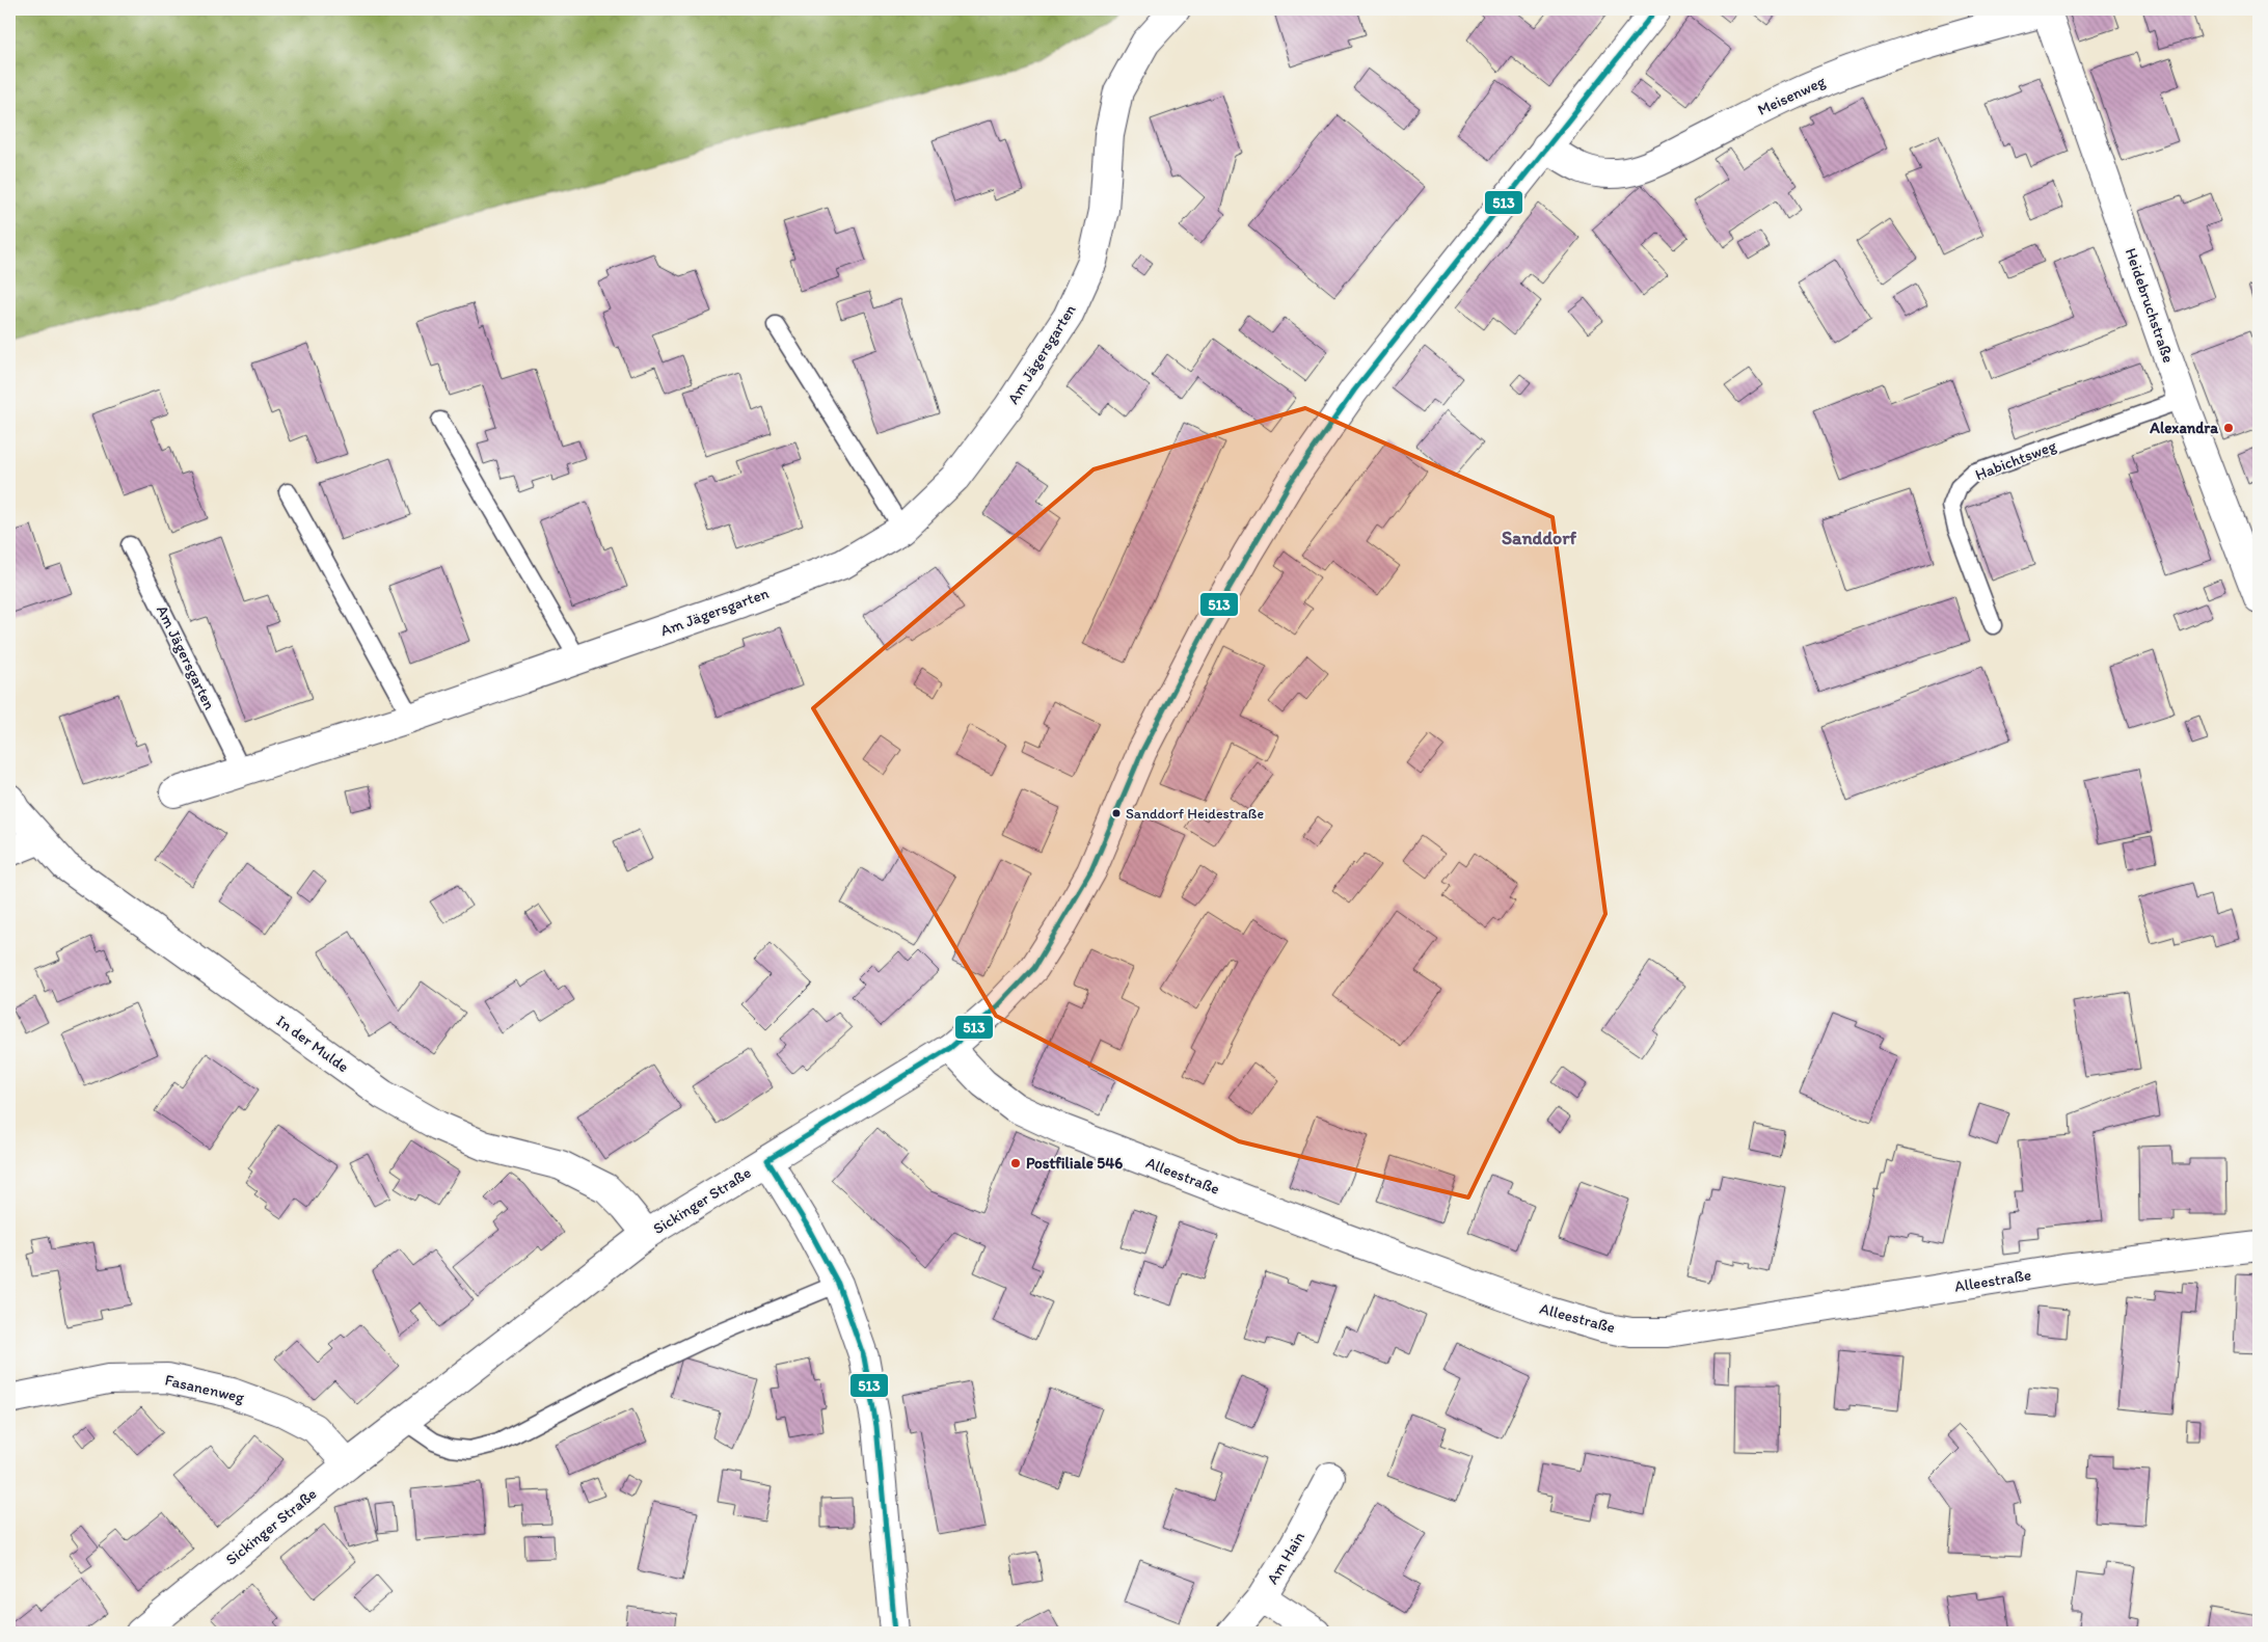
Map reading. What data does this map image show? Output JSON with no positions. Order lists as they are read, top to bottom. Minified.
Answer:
{"streets":{"street":["Meisenweg","Heidebruchstraße","Am Jägersgarten","In der Mulde","Alleestraße","Sickinger Straße","Fasanenweg","Am Hain"],"lane":["Habichtsweg"]},"crossings":[["Meisenweg","Heidebruchstraße"],["Meisenweg","Sickinger Straße"],["Heidebruchstraße","Habichtsweg"],["In der Mulde","Sickinger Straße"],["Alleestraße","Sickinger Straße"],["Sickinger Straße","Fasanenweg"]],"districts":["Sanddorf"],"places":["Alexandra","Sanddorf Heidestraße","Postfiliale 546"],"lines":["transit line 513"]}
